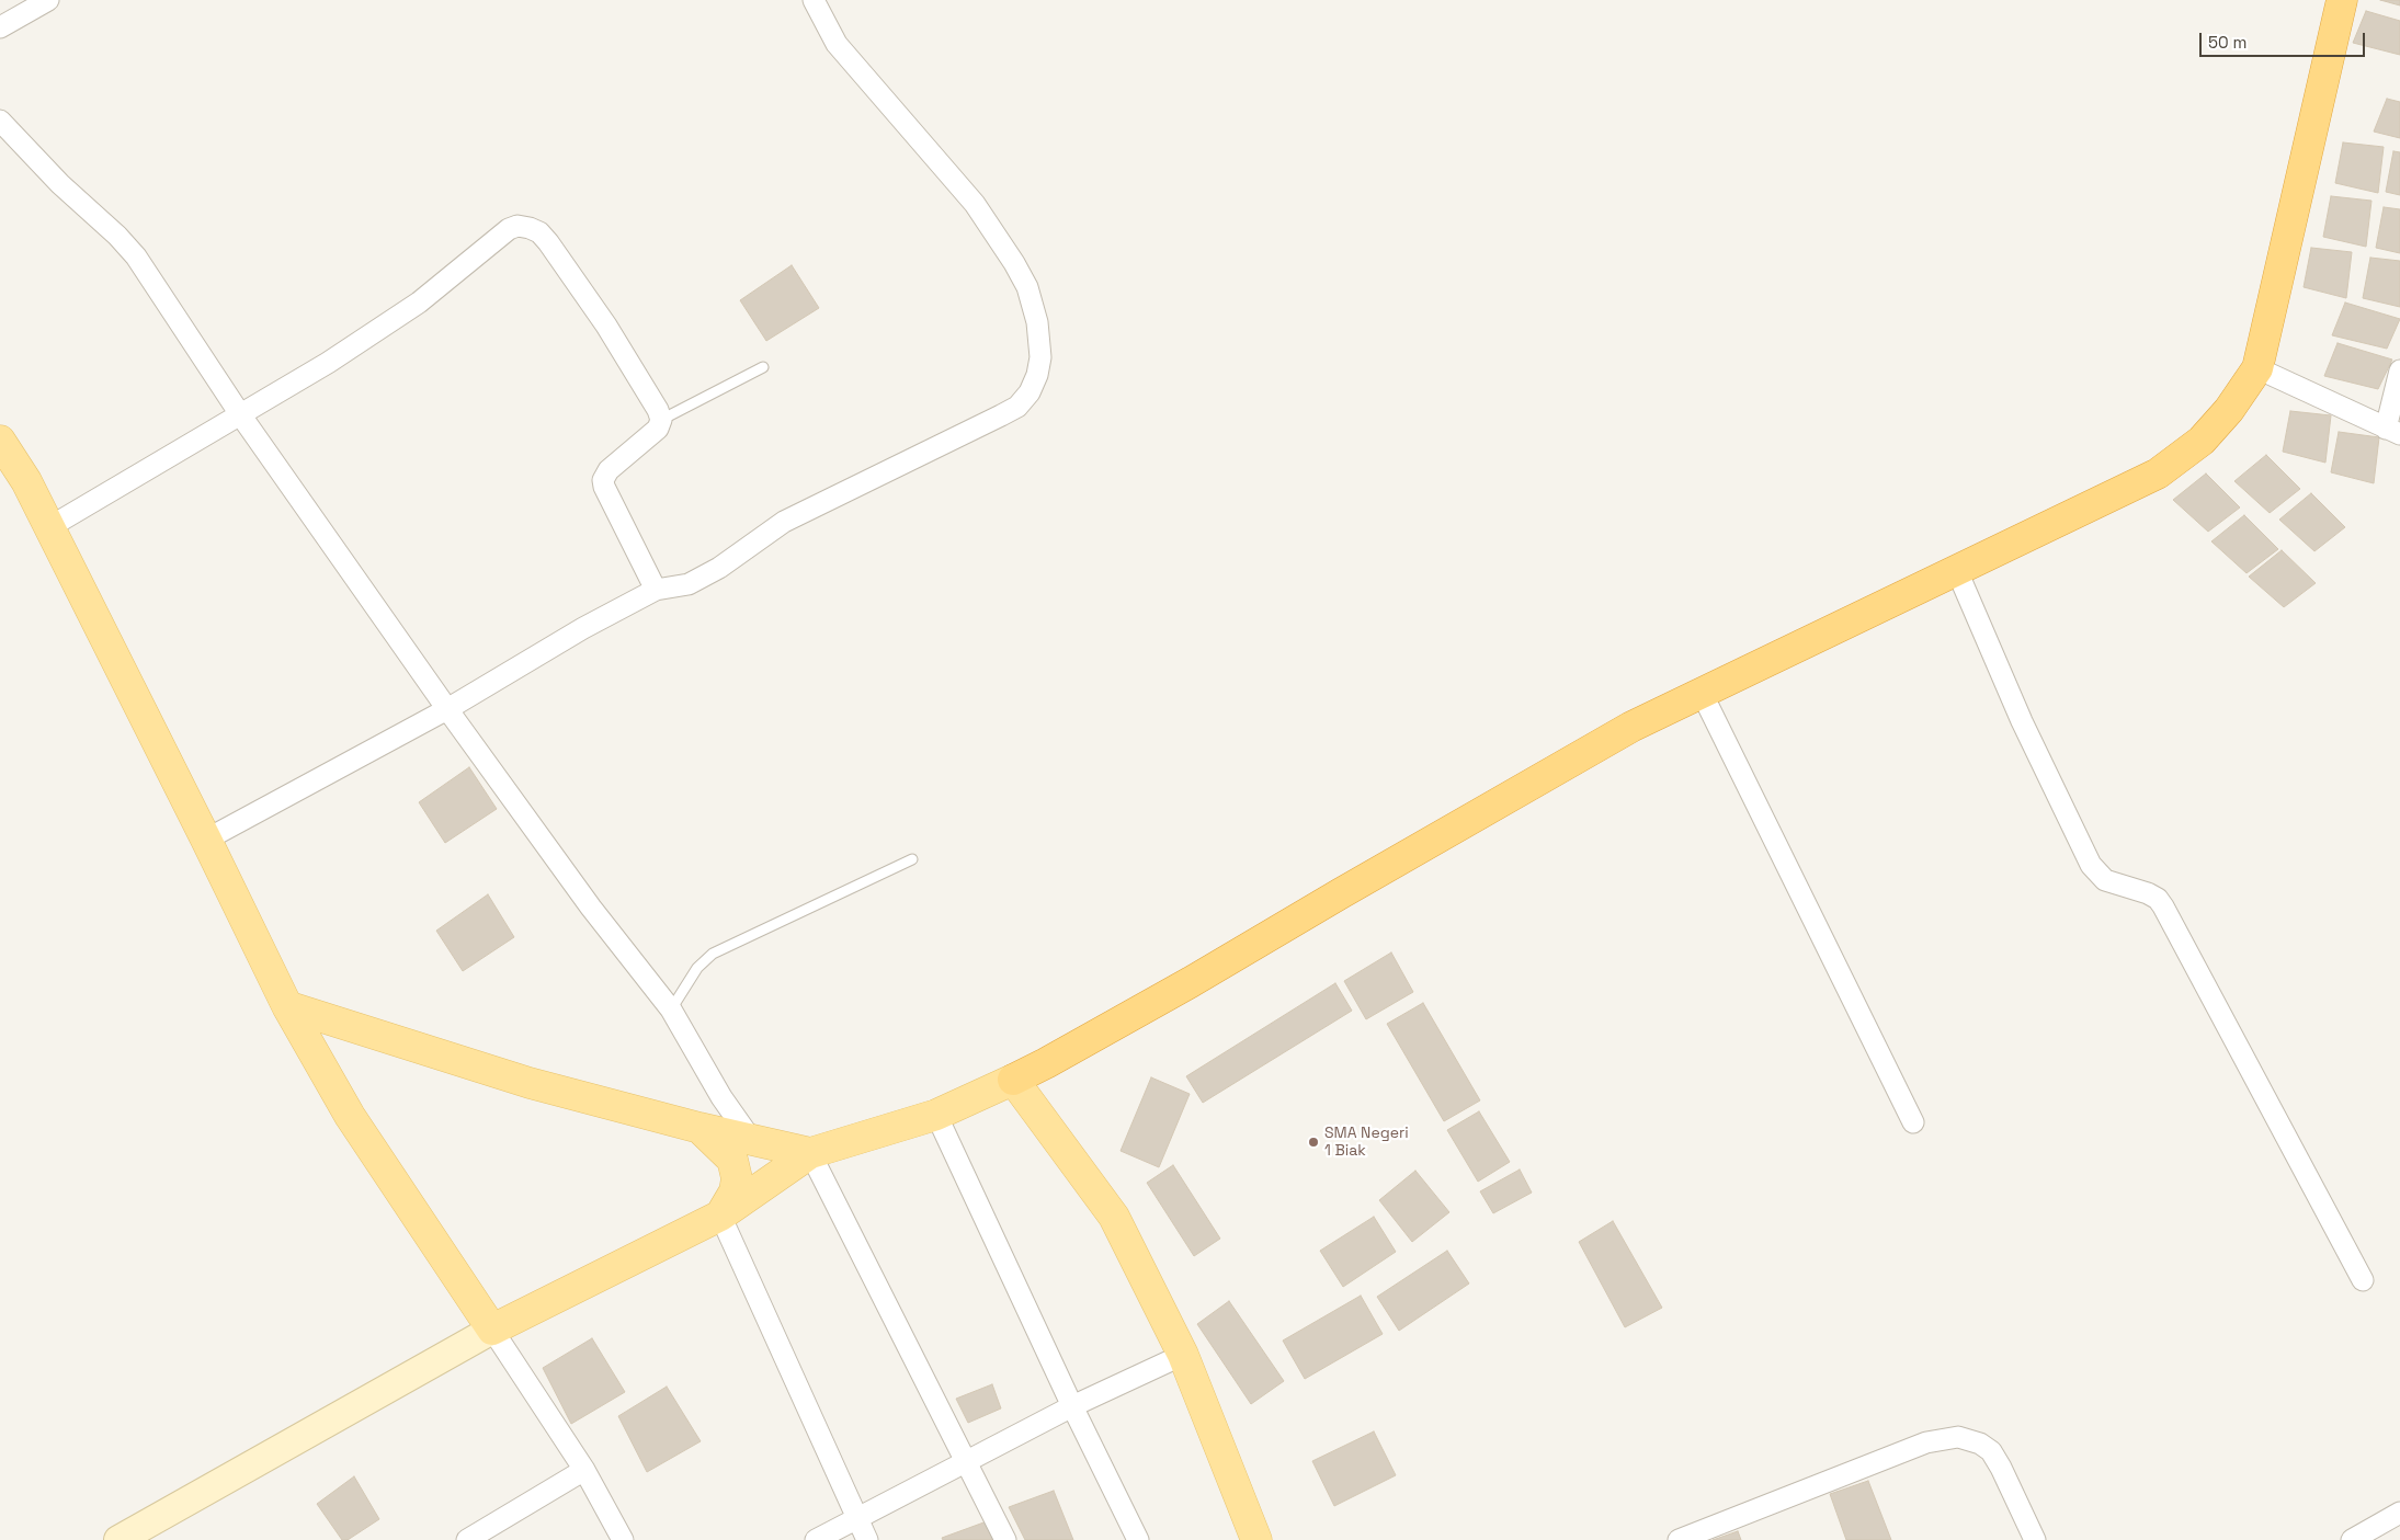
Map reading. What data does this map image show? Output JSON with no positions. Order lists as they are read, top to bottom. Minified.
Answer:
{"places":["SMA Negeri 1 Biak"],"scale_bar":"50 m"}
